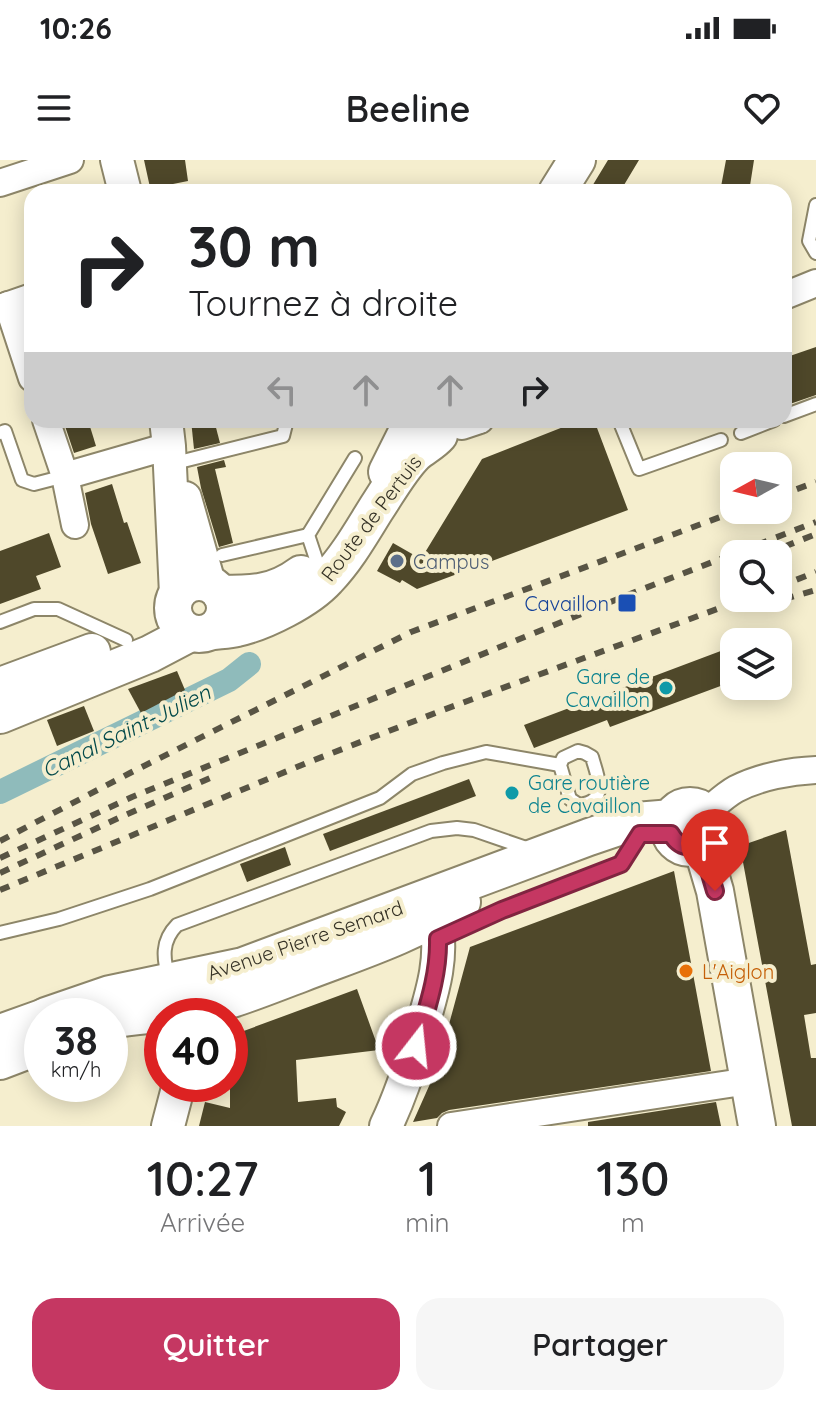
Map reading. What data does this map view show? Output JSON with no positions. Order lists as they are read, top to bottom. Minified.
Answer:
{"streets":{"main road":["Route de Pertuis","Avenue Pierre Semard"]},"water":["Canal Saint-Julien"],"places":{"other":["Campus","Gare de Cavaillon","Gare routière de Cavaillon","L'Aiglon"],"transit":["Cavaillon"]},"north":"left","page":{"status":"10:26","header":"Beeline","turn":["30 m","Tournez à droite"],"speed":"38 km/h","limit":"40","eta":["10:27","Arrivée","1","min","130","m"],"buttons":["Quitter","Partager"]}}
